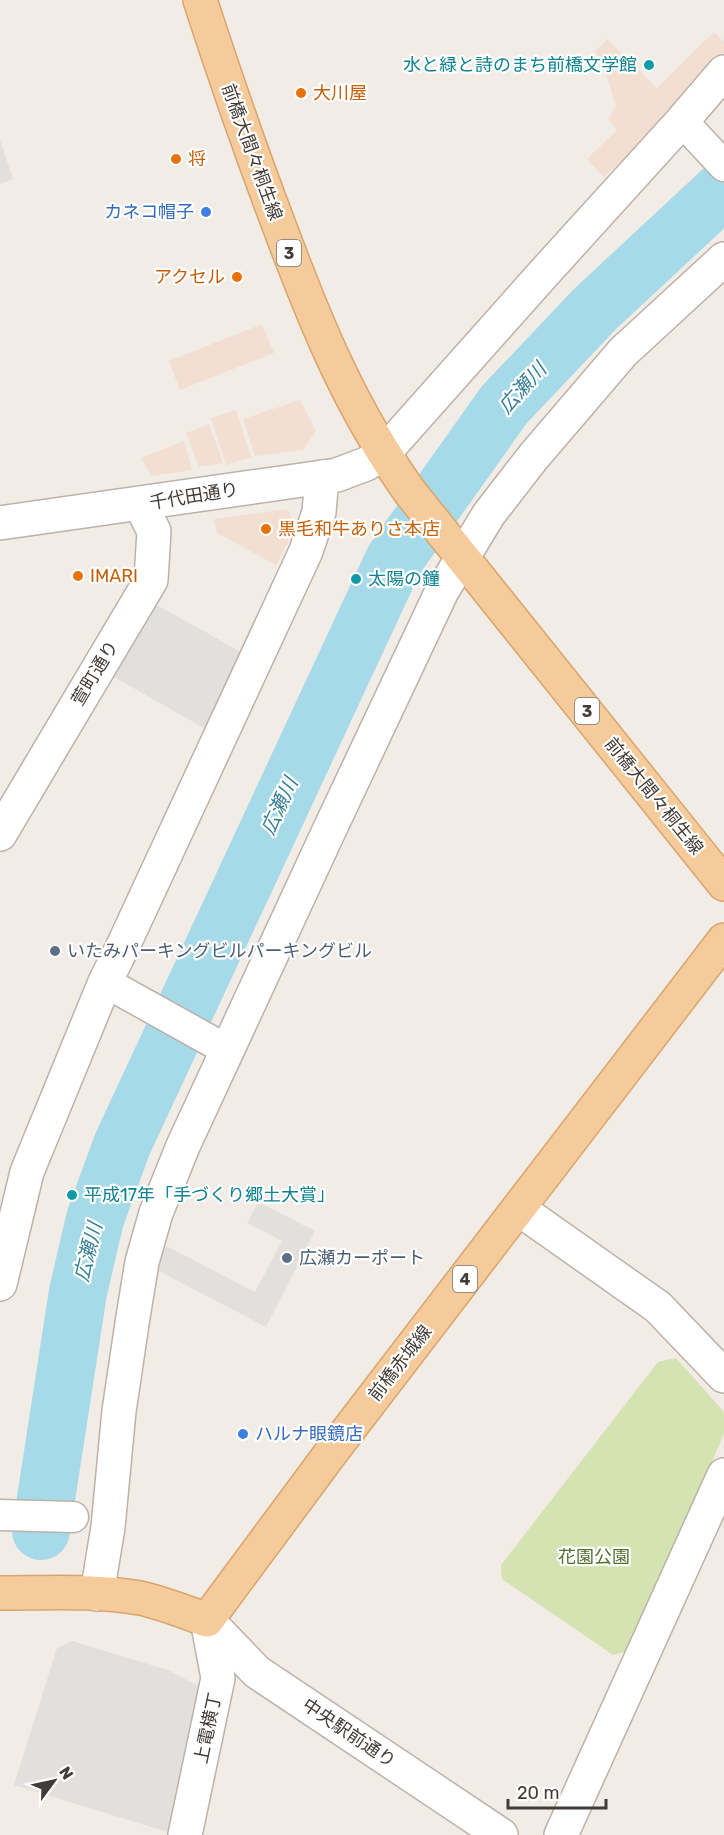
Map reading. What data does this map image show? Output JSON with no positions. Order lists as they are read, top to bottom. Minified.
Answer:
{"streets":{"main road":["前橋大間々桐生線","3","4","前橋赤城線"],"street":["千代田通り","萱町通り","上電横丁","中央駅前通り"]},"crossings":[["前橋大間々桐生線","千代田通り"],["千代田通り","萱町通り"],["前橋赤城線","上電横丁"],["前橋赤城線","中央駅前通り"],["上電横丁","中央駅前通り"]],"water":["広瀬川"],"parks":["花園公園"],"places":["水と緑と詩のまち前橋文学館","大川屋","将","カネコ帽子","アクセル","黒毛和牛ありさ本店","IMARI","太陽の鐘","いたみパーキングビルパーキングビル","平成17年「手づくり郷土大賞」","広瀬カーポート","ハルナ眼鏡店"],"scale_bar":"20 m","north":"top right"}
